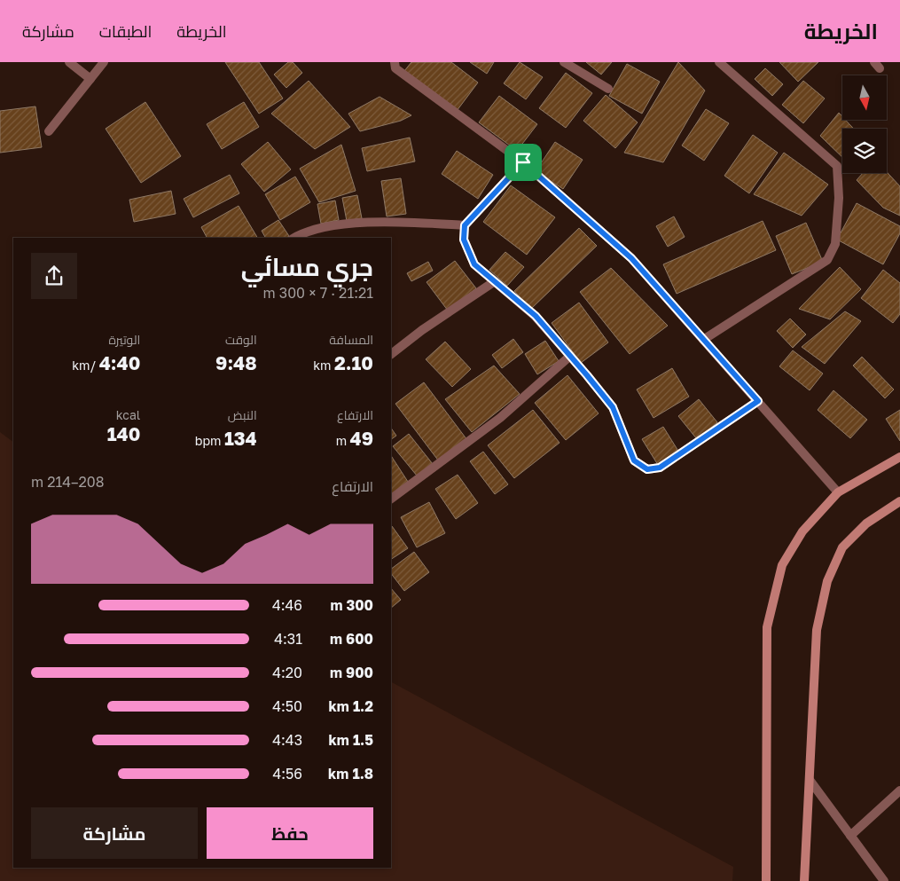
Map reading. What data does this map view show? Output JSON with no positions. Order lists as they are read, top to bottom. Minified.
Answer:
{"north":"bottom","page":{"header":"الخريطة","nav":["الخريطة","الطبقات","مشاركة"],"heading":["جري مسائي","21:21 · 7 × 300 m"],"stats":[["المسافة","2.10 km"],["الوقت","9:48"],["الوتيرة","4:40 /km"],["الارتفاع","49 m"],["النبض","134 bpm"],["kcal","140"]],"chart":["الارتفاع","208–214 m"],"list":[{"name":"300 m","note":"4:46"},{"name":"600 m","note":"4:31"},{"name":"900 m","note":"4:20"},{"name":"1.2 km","note":"4:50"},{"name":"1.5 km","note":"4:43"},{"name":"1.8 km","note":"4:56"}],"buttons":["حفظ","مشاركة"]}}
